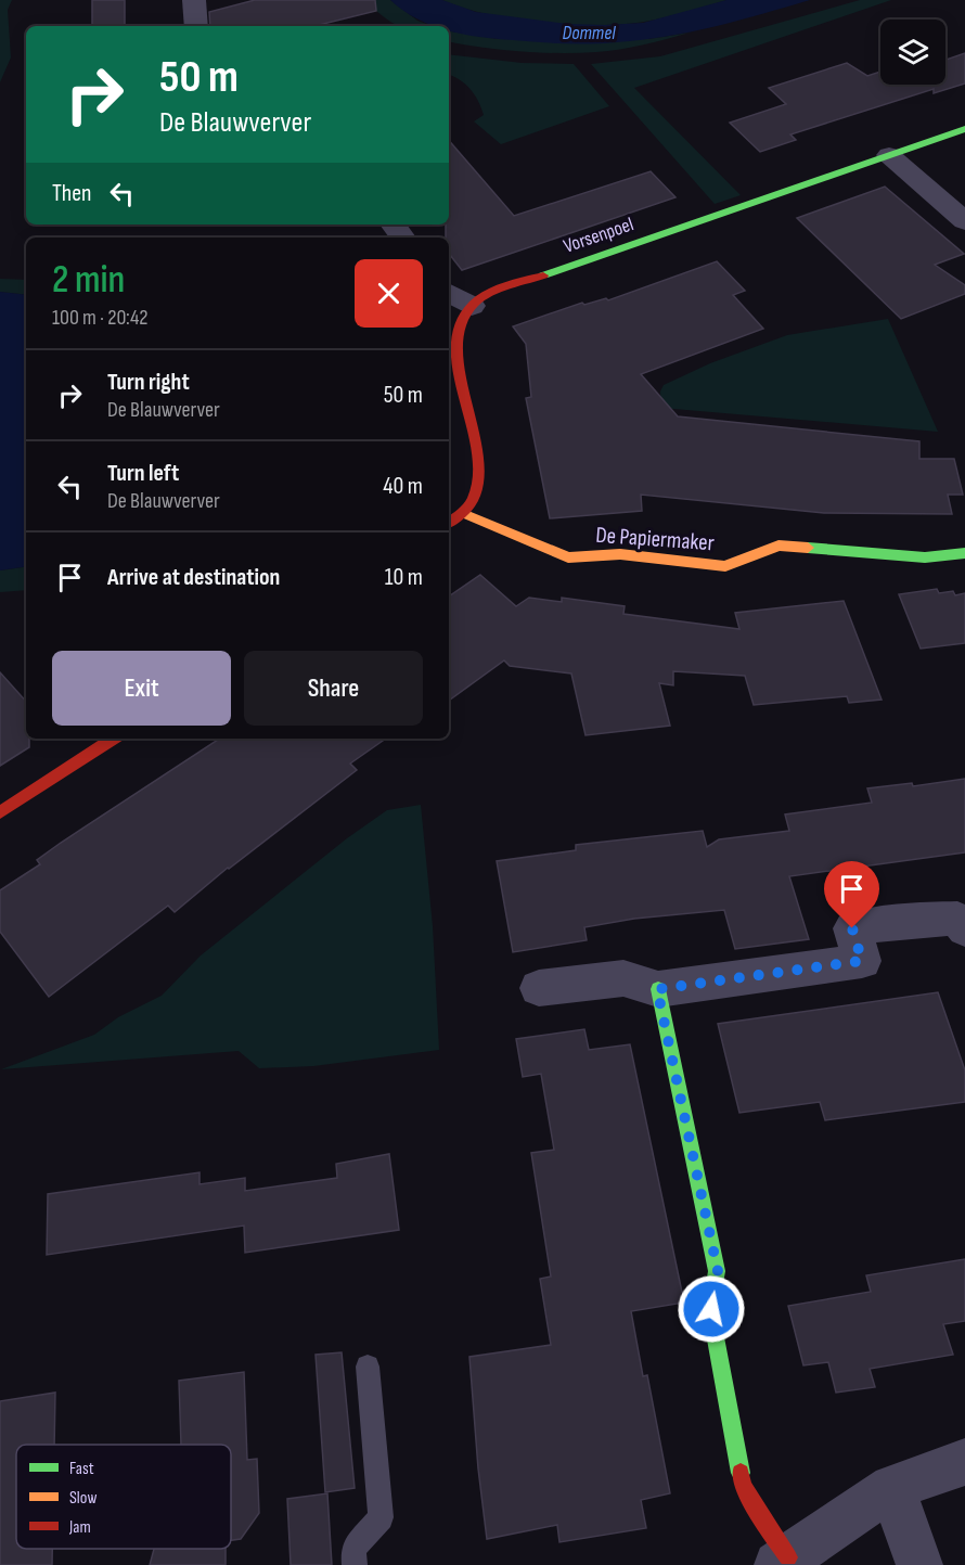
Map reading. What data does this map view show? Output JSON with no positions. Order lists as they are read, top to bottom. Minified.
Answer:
{"streets":{"street":["Vorsenpoel","De Papiermaker"]},"water":["Dommel"],"legend":["Fast","Slow","Jam"],"page":{"turn":["50 m","De Blauwverver"],"then":"Then","heading":["2 min","100 m · 20:42"],"list":[{"name":"Turn right","note":"De Blauwverver","value":"50 m"},{"name":"Turn left","note":"De Blauwverver","value":"40 m"},{"name":"Arrive at destination","value":"10 m"}],"buttons":["Exit","Share"]}}
